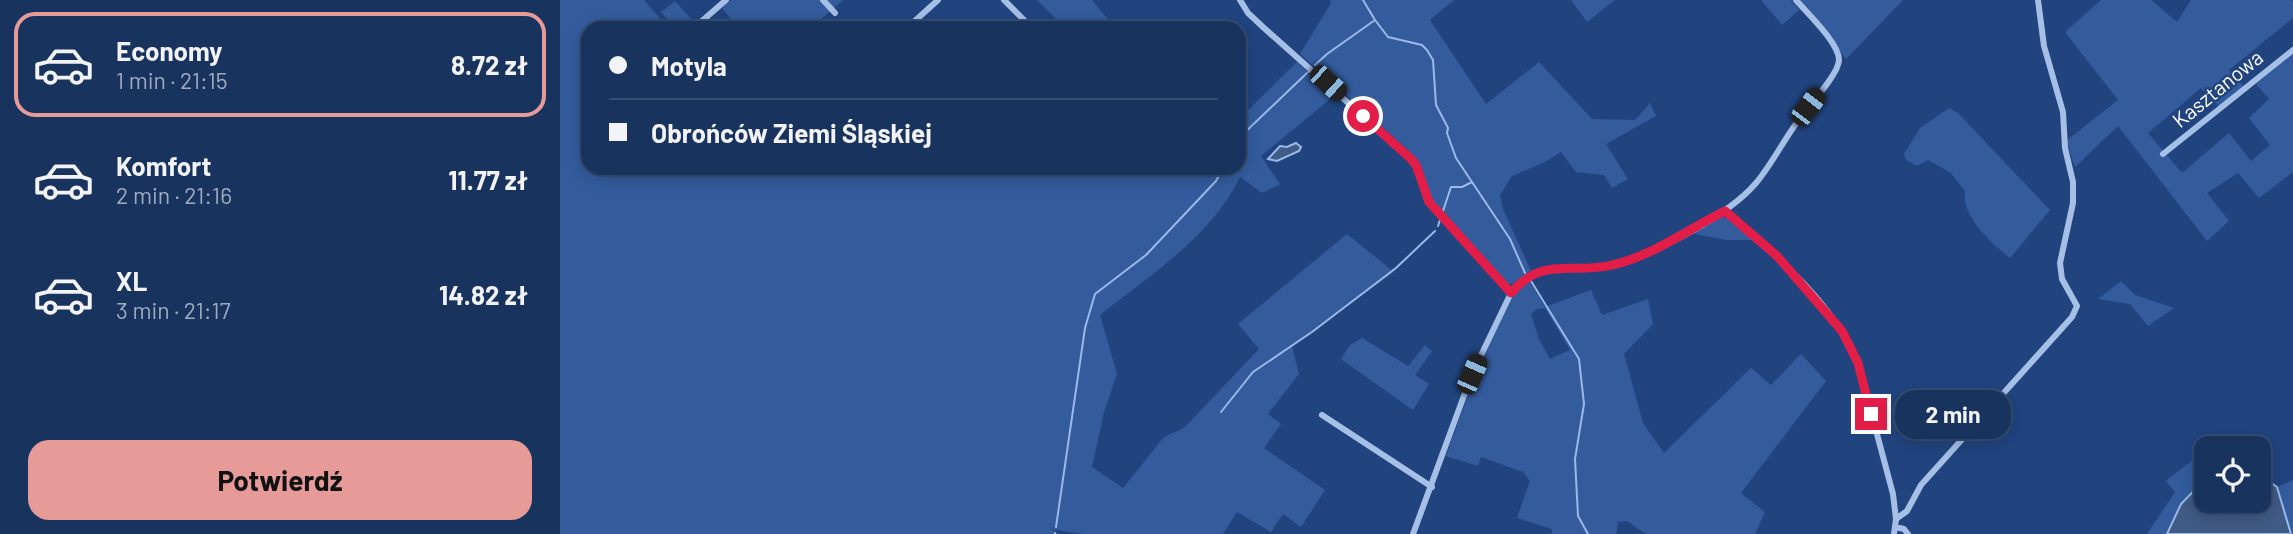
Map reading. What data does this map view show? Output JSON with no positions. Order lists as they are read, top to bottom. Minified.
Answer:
{"streets":{"street":["Kasztanowa"]},"page":{"list":[{"name":"Economy","note":"1 min · 21:15","value":"8.72 zł"},{"name":"Komfort","note":"2 min · 21:16","value":"11.77 zł"},{"name":"XL","note":"3 min · 21:17","value":"14.82 zł"}],"banner":["Motyla","Obrońców Ziemi Śląskiej"],"bubble":"2 min","buttons":"Potwierdź"}}
